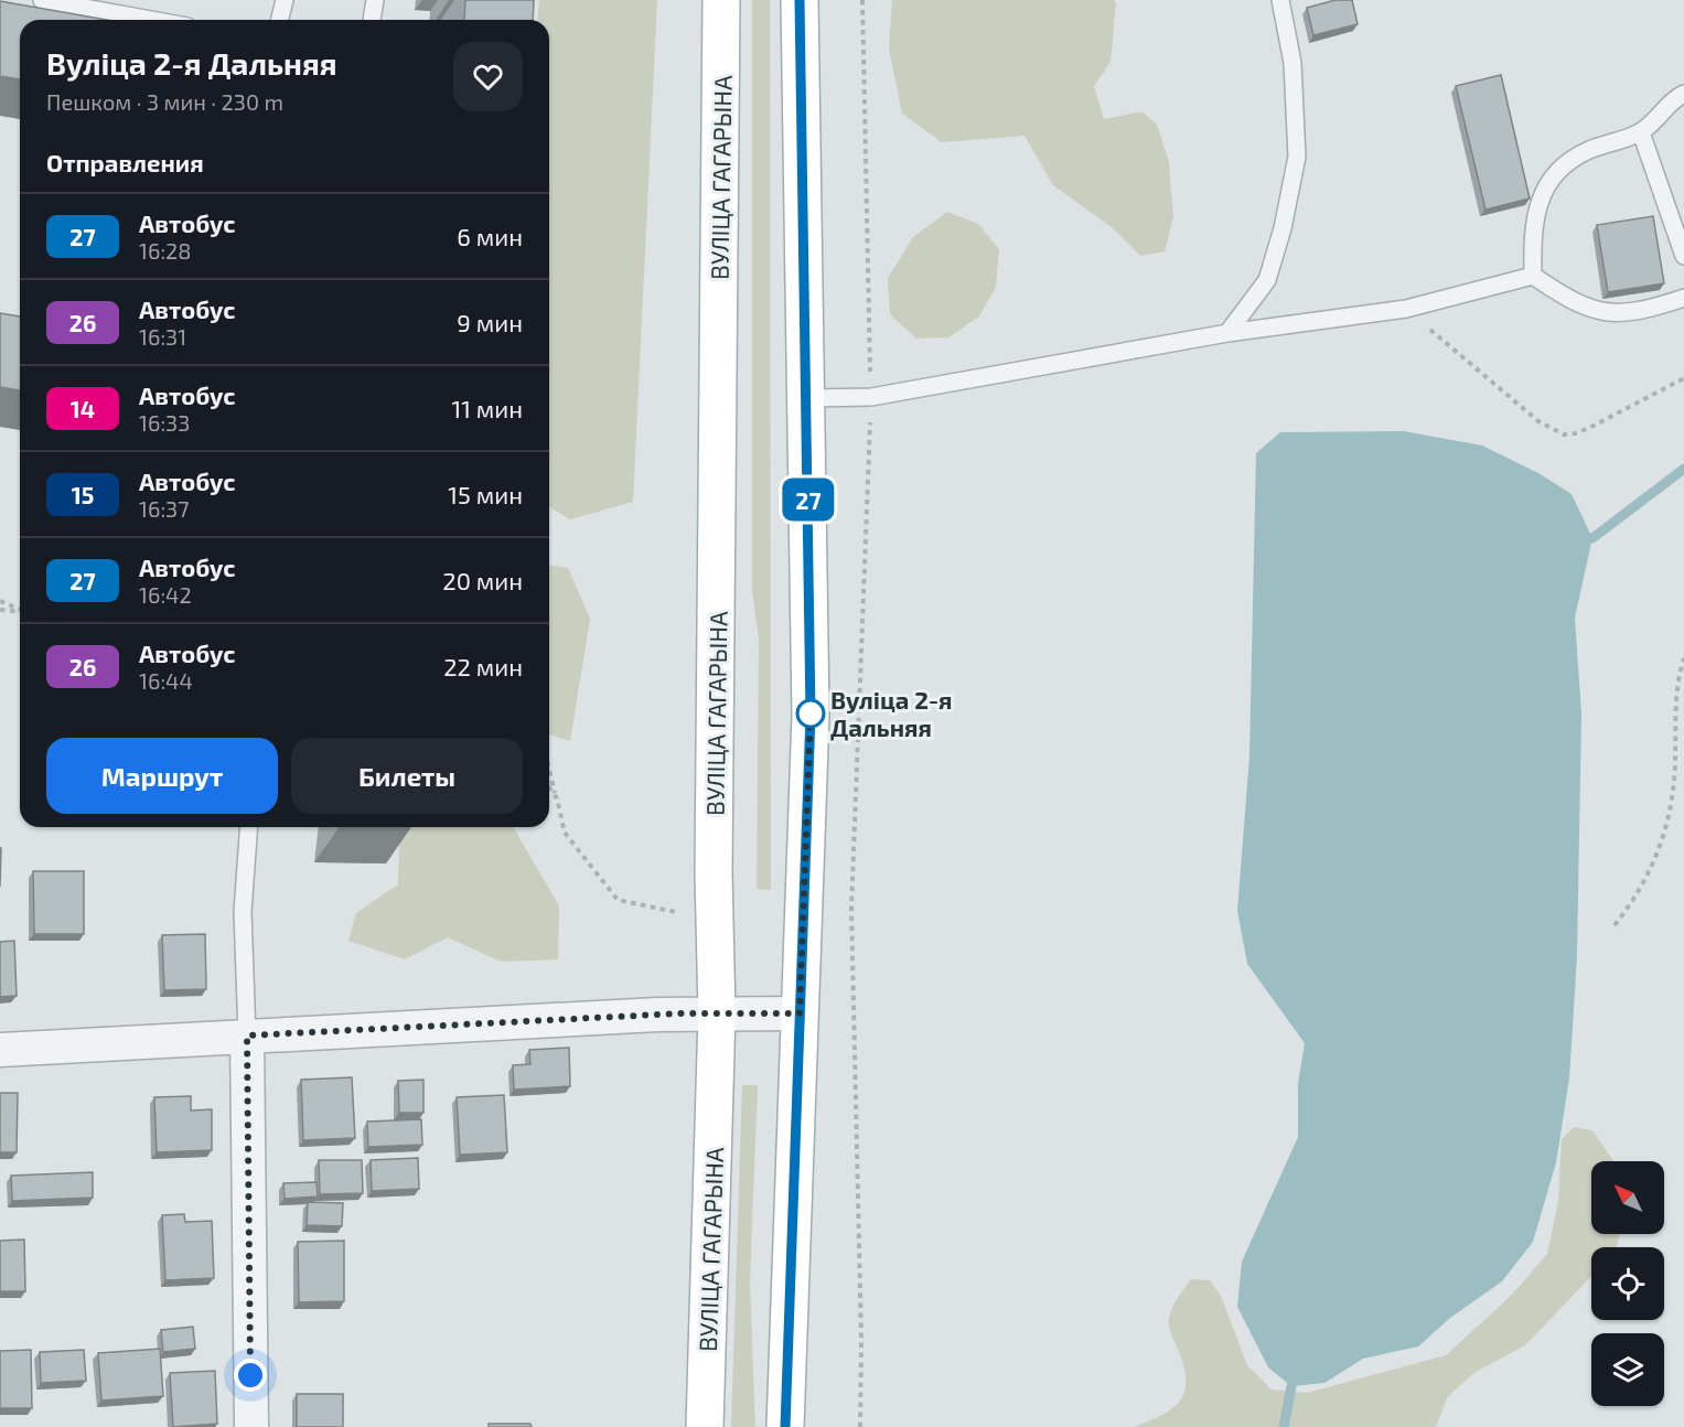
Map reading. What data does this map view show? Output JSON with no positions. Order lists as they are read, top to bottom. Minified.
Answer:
{"streets":{"main road":["ВУЛІЦА ГАГАРЫНА"]},"places":["Вуліца 2-я Дальняя"],"lines":["bus line 27"],"north":"top left","page":{"on_map":"27","heading":[["Вуліца 2-я Дальняя","Пешком · 3 мин · 230 m"],"Отправления"],"list":[{"mark":"27","name":"Автобус","note":"16:28","value":"6 мин"},{"mark":"26","name":"Автобус","note":"16:31","value":"9 мин"},{"mark":"14","name":"Автобус","note":"16:33","value":"11 мин"},{"mark":"15","name":"Автобус","note":"16:37","value":"15 мин"},{"mark":"27","name":"Автобус","note":"16:42","value":"20 мин"},{"mark":"26","name":"Автобус","note":"16:44","value":"22 мин"}],"buttons":["Маршрут","Билеты"]}}
